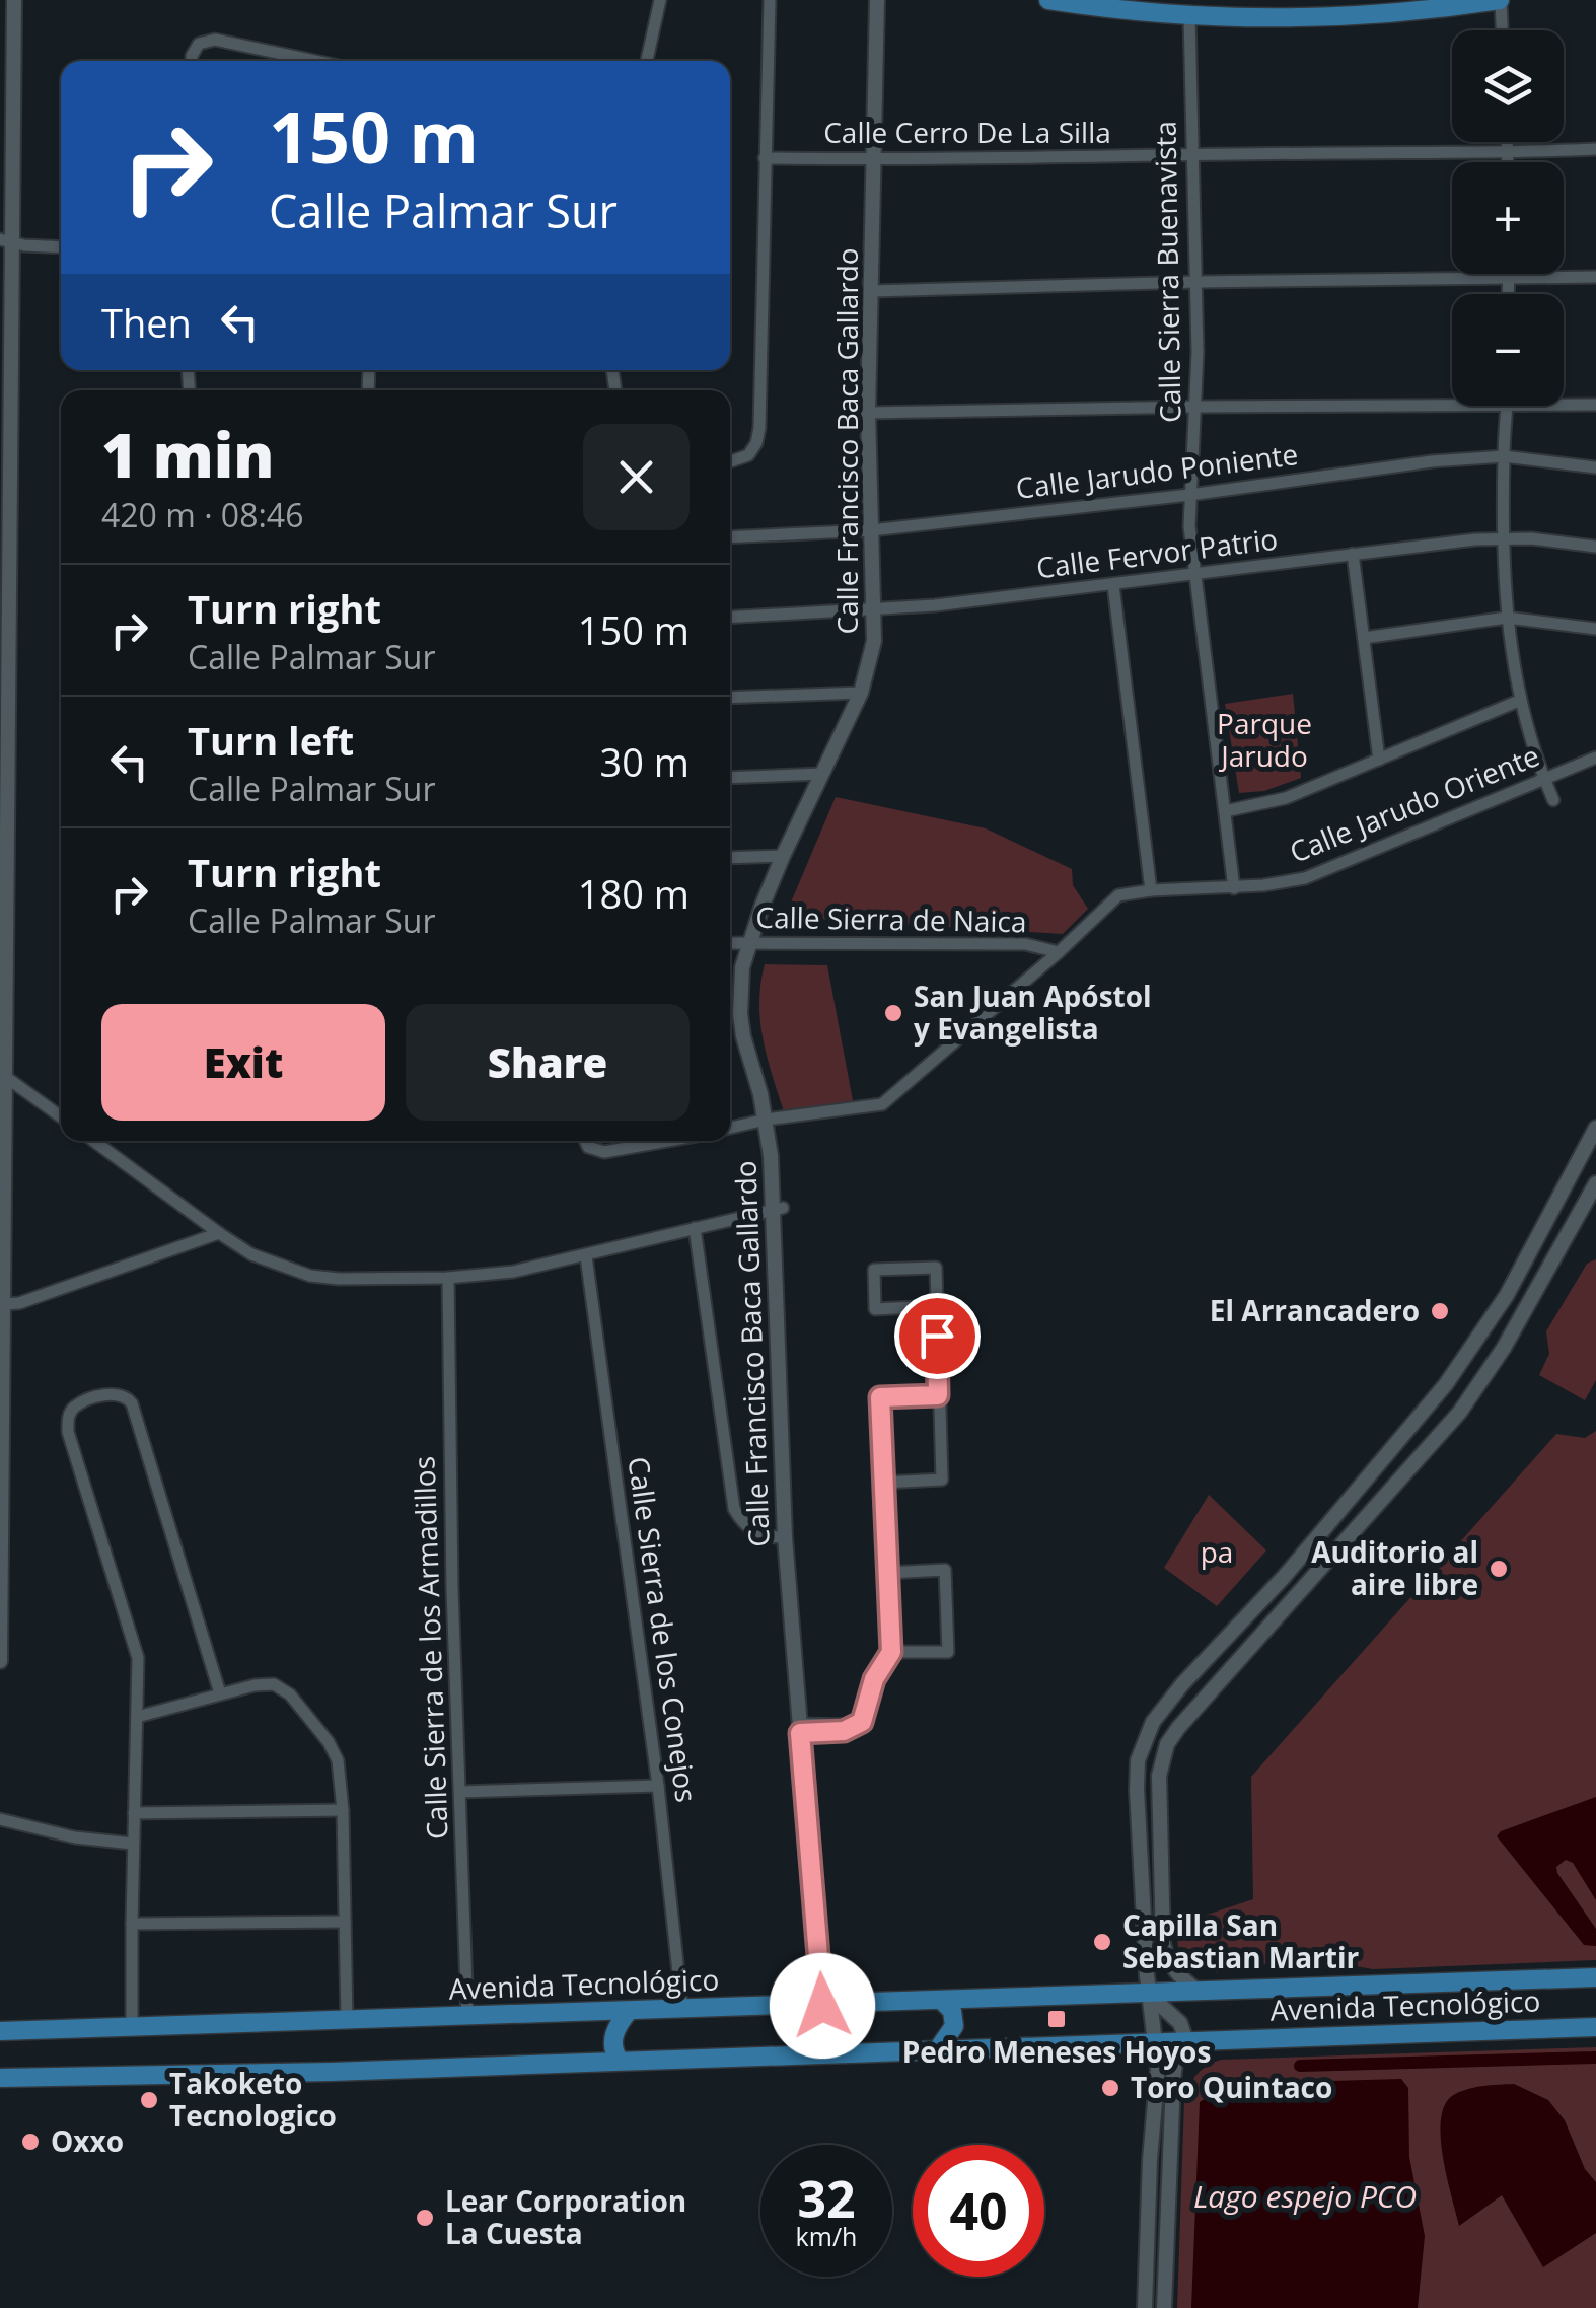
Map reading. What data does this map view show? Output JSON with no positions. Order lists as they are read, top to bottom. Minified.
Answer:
{"streets":{"main road":["Avenida Tecnológico"],"street":["Calle Cerro De La Silla","Calle Sierra Buenavista","Calle Francisco Baca Gallardo","Calle Jarudo Poniente","Calle Fervor Patrio","Calle Jarudo Oriente","Calle Sierra de Naica","Calle Sierra de los Conejos","Calle Sierra de los Armadillos"]},"crossings":[["Calle Cerro De La Silla","Calle Sierra Buenavista"],["Calle Cerro De La Silla","Calle Francisco Baca Gallardo"],["Calle Sierra Buenavista","Calle Jarudo Poniente"],["Calle Sierra Buenavista","Calle Fervor Patrio"],["Calle Sierra Buenavista","Calle Jarudo Oriente"],["Calle Francisco Baca Gallardo","Calle Jarudo Poniente"],["Calle Francisco Baca Gallardo","Calle Fervor Patrio"],["Calle Francisco Baca Gallardo","Calle Jarudo Oriente"],["Calle Francisco Baca Gallardo","Calle Sierra de Naica"],["Calle Francisco Baca Gallardo","Avenida Tecnológico"],["Calle Jarudo Oriente","Calle Sierra de Naica"],["Calle Sierra de los Conejos","Avenida Tecnológico"],["Calle Sierra de los Armadillos","Avenida Tecnológico"]],"water":["Lago espejo PCO"],"parks":["Parque Jarudo","pa"],"places":{"other":["San Juan Apóstol y Evangelista","El Arrancadero","Auditorio al aire libre","Capilla San Sebastian Martir","Toro Quintaco","Takoketo Tecnologico","Oxxo","Lear Corporation La Cuesta"],"transit":["Pedro Meneses Hoyos"]},"page":{"map_buttons":["+","−"],"turn":["150 m","Calle Palmar Sur"],"then":"Then","heading":["1 min","420 m · 08:46"],"list":[{"name":"Turn right","note":"Calle Palmar Sur","value":"150 m"},{"name":"Turn left","note":"Calle Palmar Sur","value":"30 m"},{"name":"Turn right","note":"Calle Palmar Sur","value":"180 m"}],"buttons":["Exit","Share"],"speed":"32 km/h","limit":"40"}}
